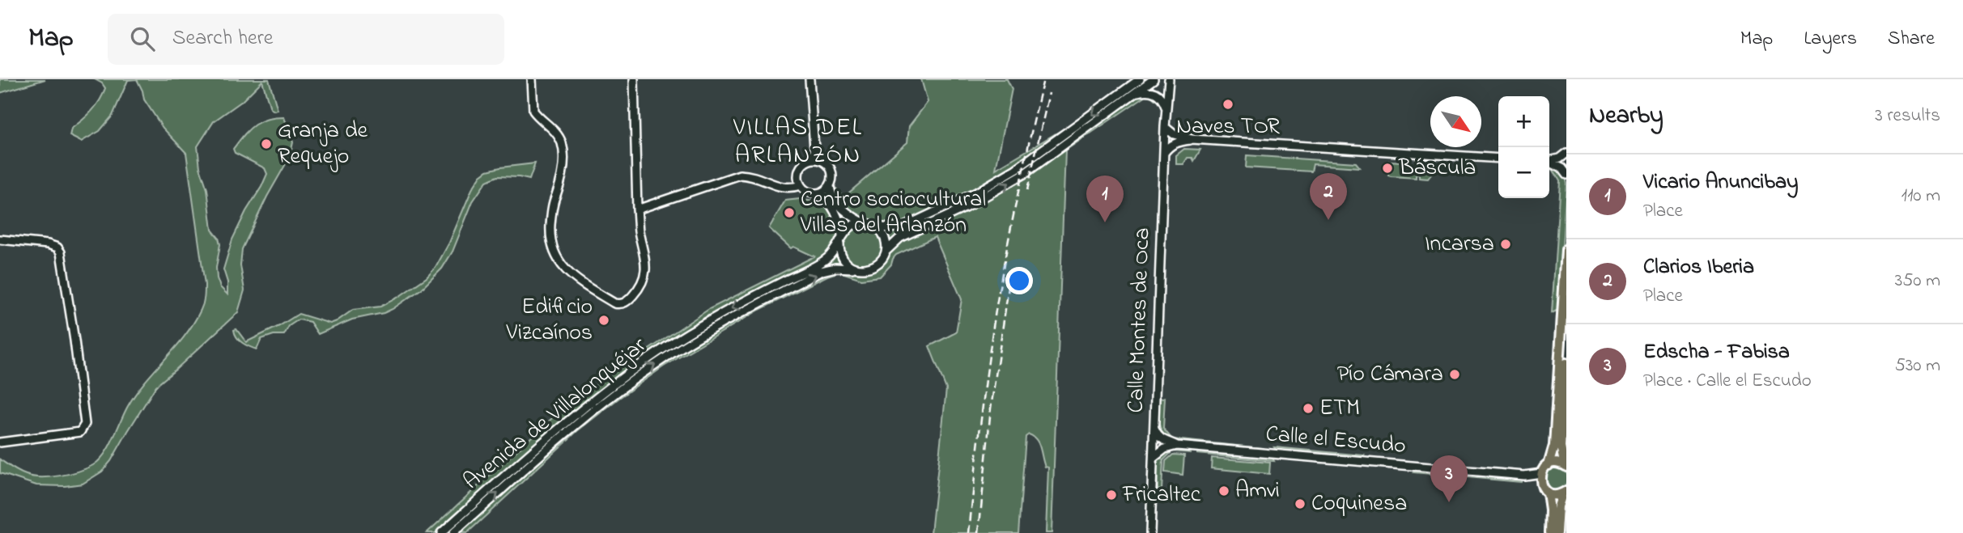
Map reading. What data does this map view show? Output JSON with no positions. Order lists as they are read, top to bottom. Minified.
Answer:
{"streets":{"street":["Calle Montes de Oca","Avenida de Villalonquéjar","Calle el Escudo"]},"crossings":[["Calle Montes de Oca","Calle el Escudo"]],"districts":["VILLAS DEL ARLANZÓN"],"places":["Naves TOR","Granja de Requejo","Báscula","Centro sociocultural Villas del Arlanzón","Incarsa","Edificio Vizcaínos","Pío Cámara","ETM","Amvi","Fricaltec","Coquinesa"],"north":"bottom right","page":{"header":"Map","search":"Search here","nav":["Map","Layers","Share"],"heading":["Nearby","3 results"],"map_buttons":["+","−"],"list":[{"mark":"1","name":"Vicario Anuncibay","note":"Place","value":"110 m"},{"mark":"2","name":"Clarios Iberia","note":"Place","value":"350 m"},{"mark":"3","name":"Edscha - Fabisa","note":"Place · Calle el Escudo","value":"530 m"}],"pins":["2","1","3"]}}
